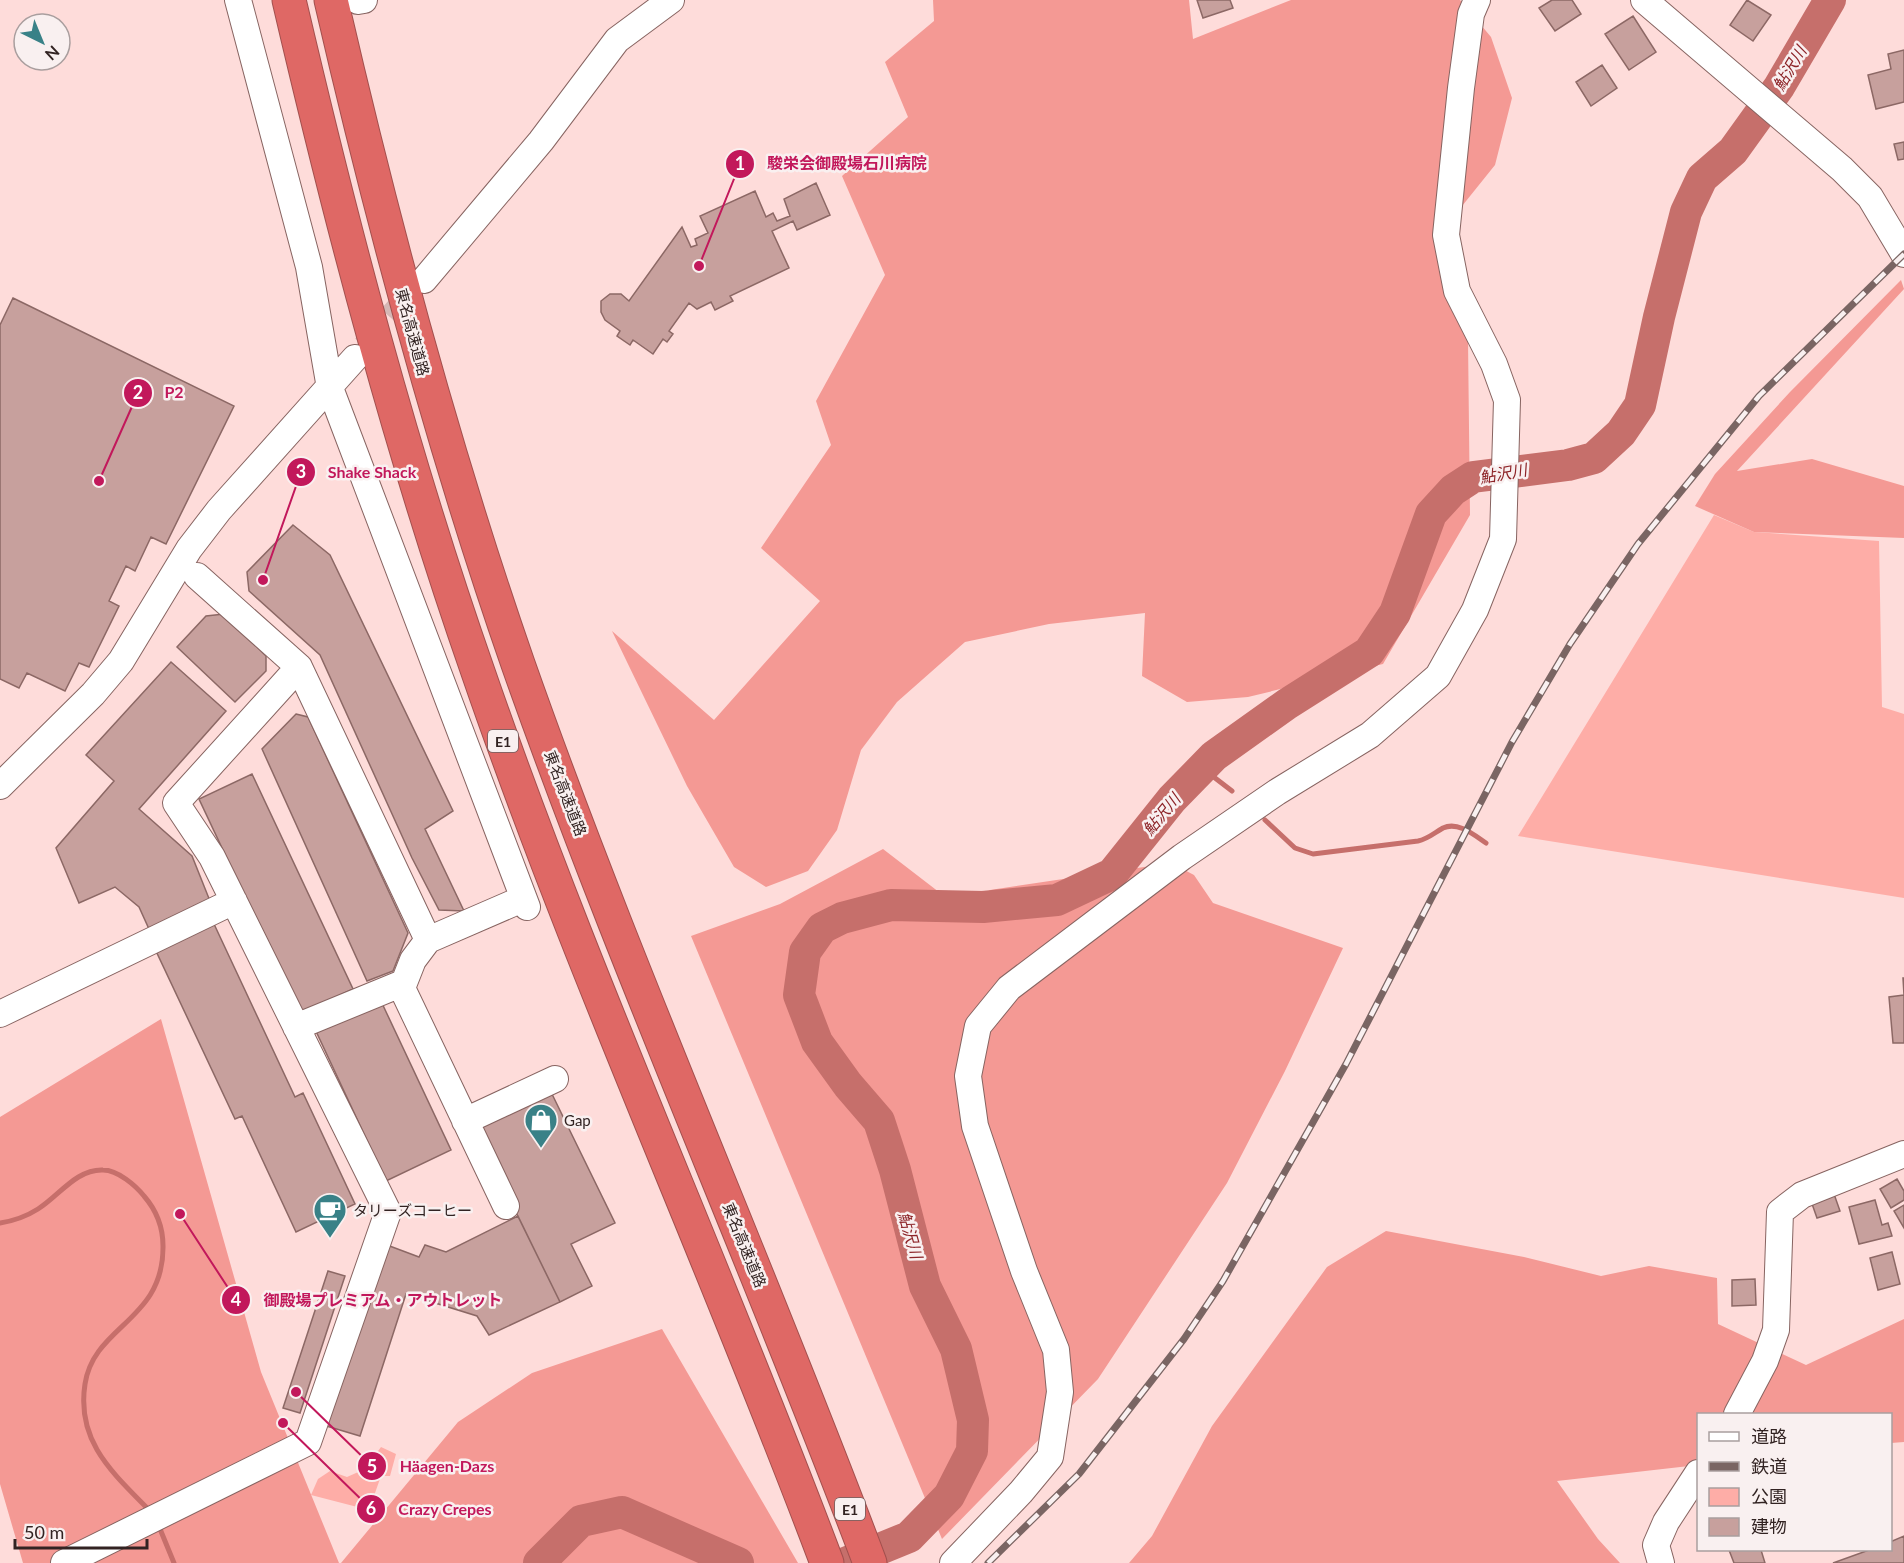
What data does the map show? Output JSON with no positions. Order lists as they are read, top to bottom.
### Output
{
  "streets": {
    "highway": ["東名高速道路", "E1"]
  },
  "water": ["鮎沢川"],
  "places": {
    "other": [
      "駿栄会御殿場石川病院",
      "P2",
      "Shake Shack",
      "御殿場プレミアム・アウトレット",
      "Häagen-Dazs",
      "Crazy Crepes"
    ],
    "shop": ["Gap"],
    "cafe": ["タリーズコーヒー"]
  },
  "legend": [
    "道路",
    "鉄道",
    "公園",
    "建物"
  ],
  "scale_bar": "50 m",
  "north": "bottom right"
}
